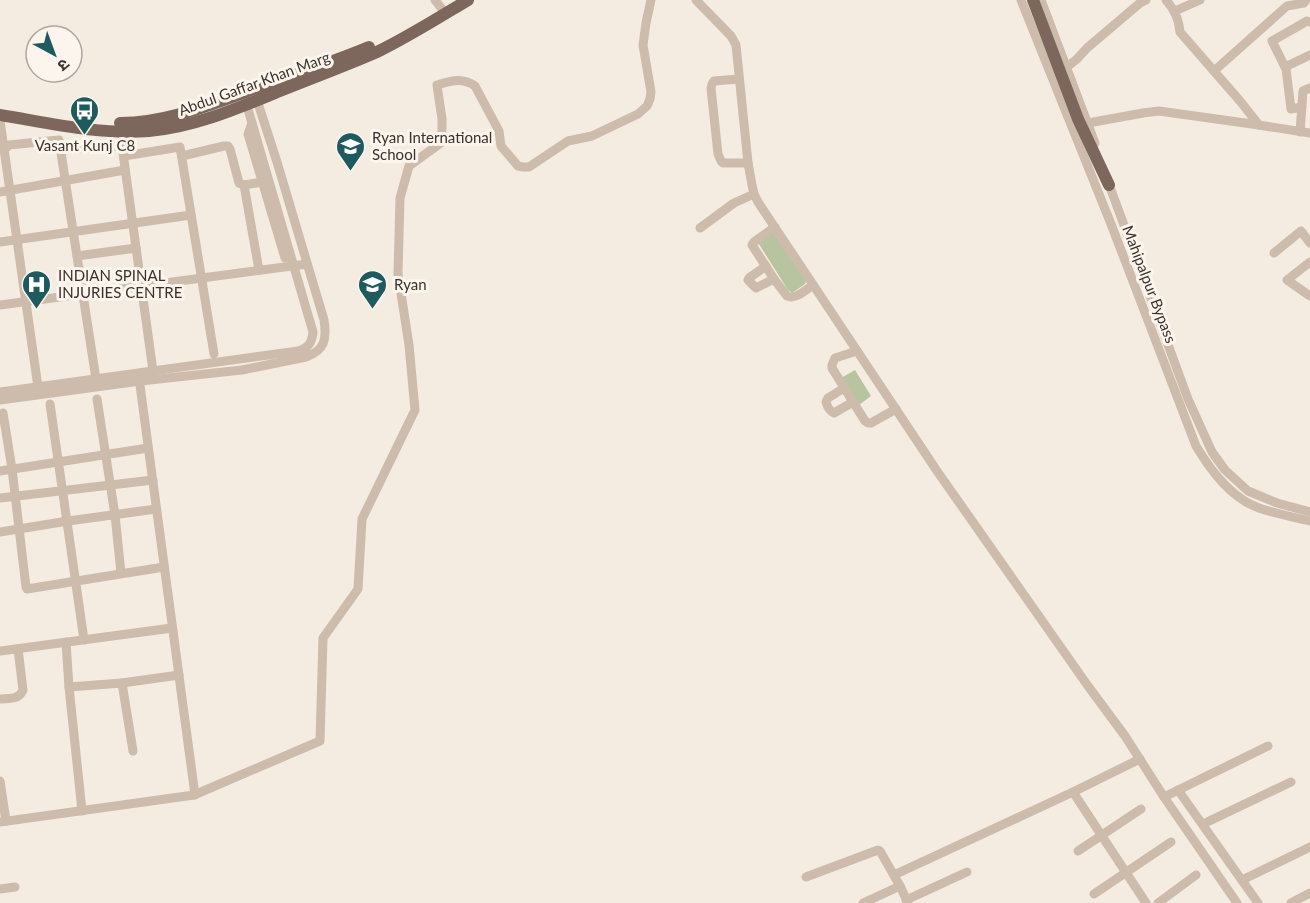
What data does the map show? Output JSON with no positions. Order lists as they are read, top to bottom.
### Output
{
  "streets": {
    "main road": ["Abdul Gaffar Khan Marg"],
    "street": ["Mahipalpur Bypass"]
  },
  "places": {
    "bus stop": ["Vasant Kunj C8"],
    "school or university": ["Ryan International School", "Ryan"],
    "hospital": ["INDIAN SPINAL INJURIES CENTRE"]
  },
  "north": "bottom right"
}
